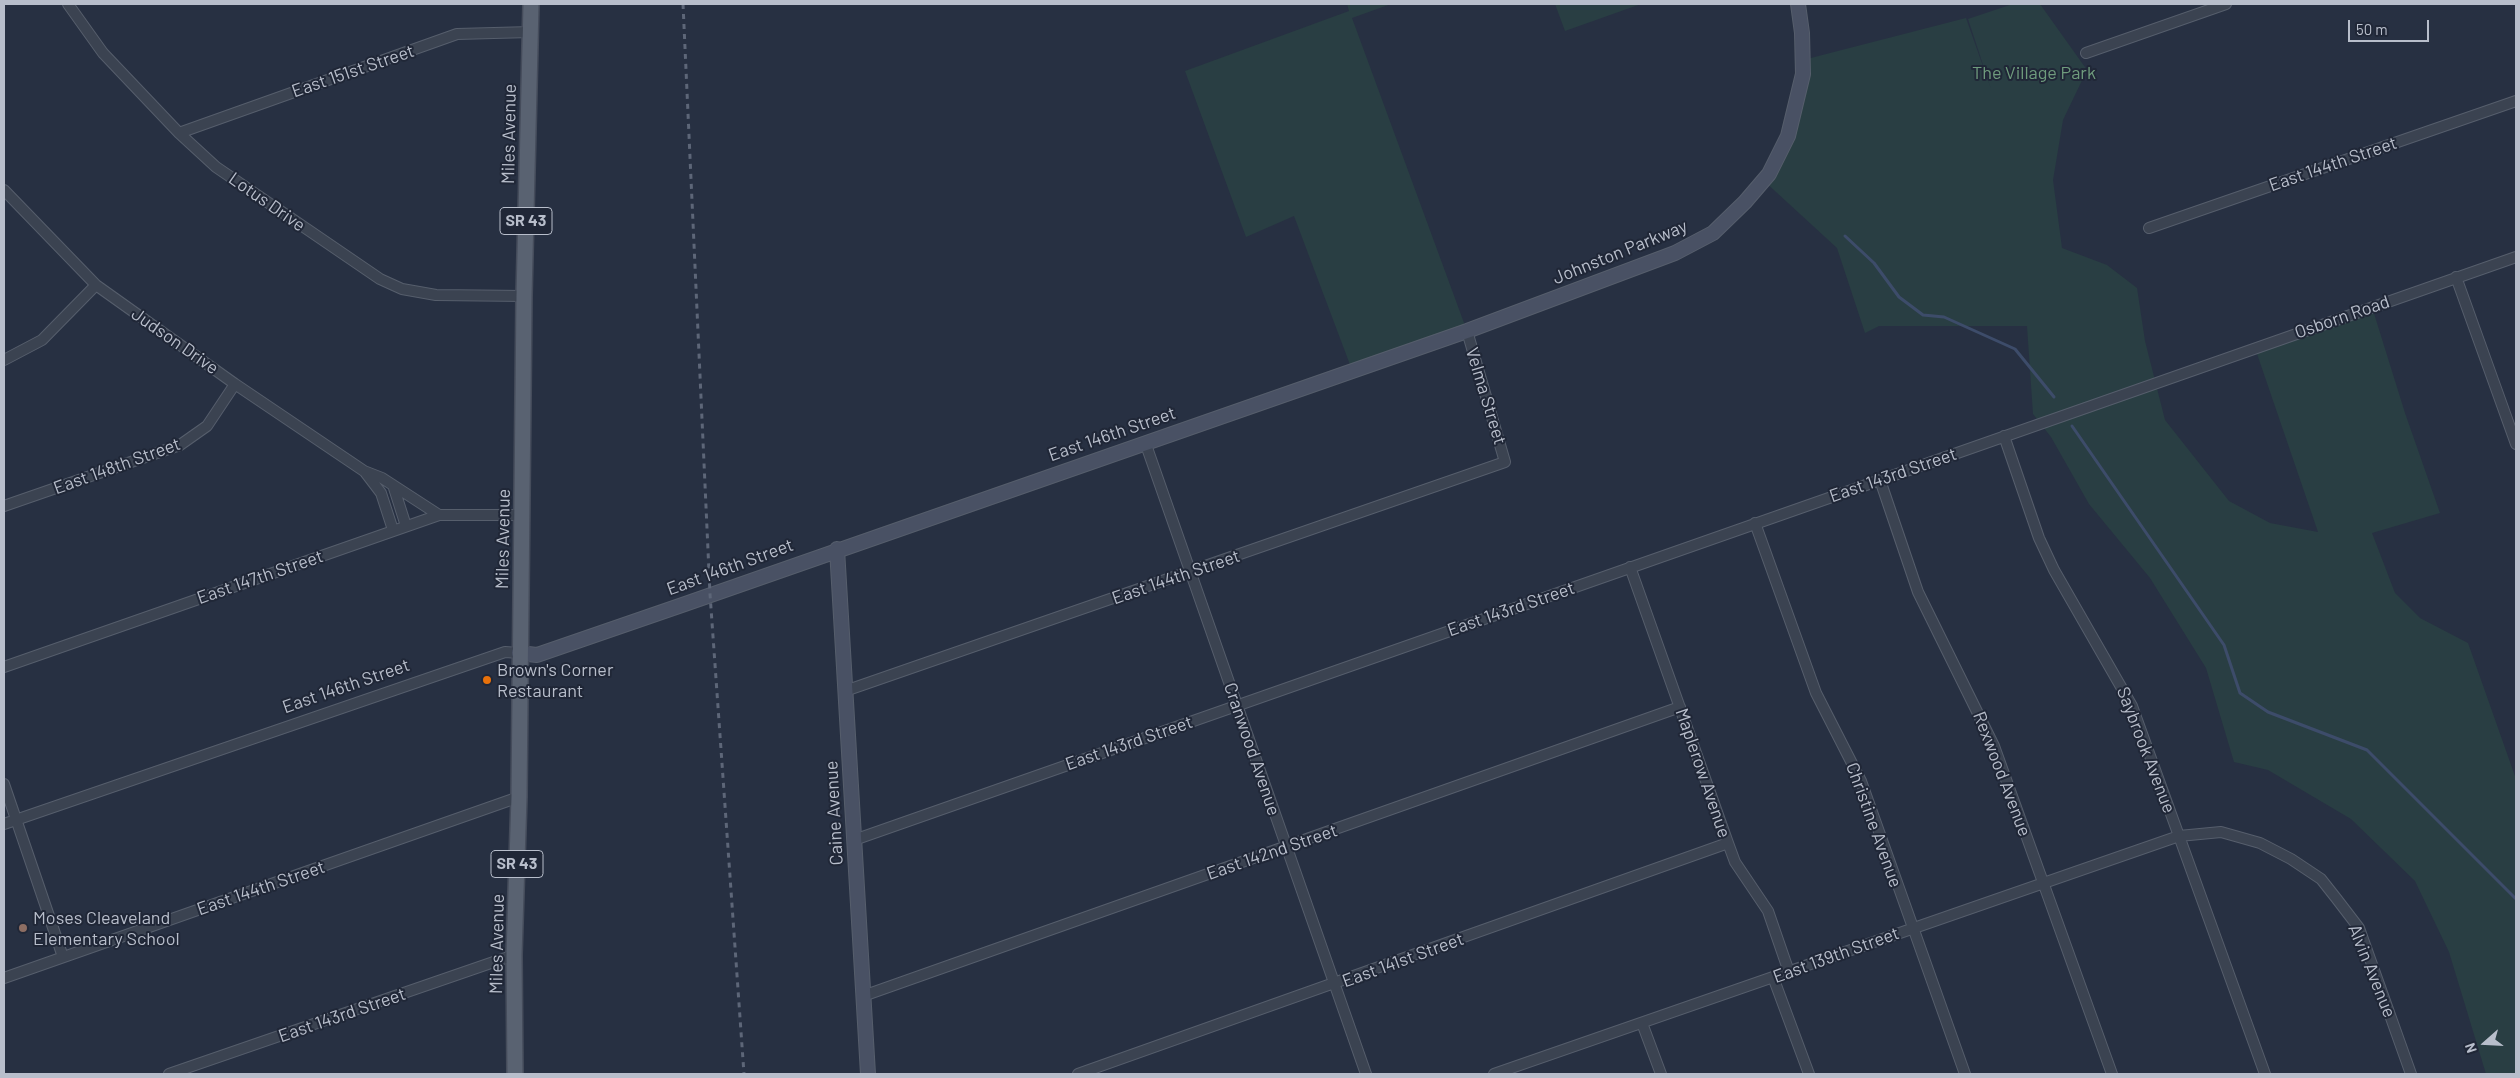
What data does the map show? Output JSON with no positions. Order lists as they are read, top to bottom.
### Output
{
  "streets": {
    "main road": ["Miles Avenue", "SR 43"],
    "street": [
      "East 151st Street",
      "East 144th Street",
      "Lotus Drive",
      "Johnston Parkway",
      "Osborn Road",
      "Judson Drive",
      "Velma Street",
      "East 146th Street",
      "East 148th Street",
      "East 143rd Street",
      "East 147th Street",
      "Cranwood Avenue",
      "Saybrook Avenue",
      "Maplerow Avenue",
      "Rexwood Avenue",
      "Caine Avenue",
      "Christine Avenue",
      "East 142nd Street",
      "East 139th Street",
      "East 141st Street",
      "Alvin Avenue"
    ]
  },
  "crossings": [
    ["East 151st Street", "Miles Avenue"],
    ["East 151st Street", "Lotus Drive"],
    ["Miles Avenue", "East 144th Street"],
    ["Miles Avenue", "Lotus Drive"],
    ["Miles Avenue", "East 146th Street"],
    ["Miles Avenue", "East 143rd Street"],
    ["Miles Avenue", "East 147th Street"],
    ["East 144th Street", "Velma Street"],
    ["East 144th Street", "Cranwood Avenue"],
    ["East 144th Street", "Caine Avenue"],
    ["Johnston Parkway", "Velma Street"],
    ["Johnston Parkway", "East 146th Street"],
    ["Osborn Road", "East 143rd Street"],
    ["Judson Drive", "East 148th Street"],
    ["Judson Drive", "East 147th Street"],
    ["Velma Street", "East 146th Street"],
    ["East 146th Street", "Cranwood Avenue"],
    ["East 146th Street", "Caine Avenue"],
    ["East 143rd Street", "Cranwood Avenue"],
    ["East 143rd Street", "Saybrook Avenue"],
    ["East 143rd Street", "Maplerow Avenue"],
    ["East 143rd Street", "Rexwood Avenue"],
    ["East 143rd Street", "Caine Avenue"],
    ["East 143rd Street", "Christine Avenue"],
    ["Cranwood Avenue", "East 142nd Street"],
    ["Cranwood Avenue", "East 141st Street"],
    ["Saybrook Avenue", "East 139th Street"],
    ["Saybrook Avenue", "Alvin Avenue"],
    ["Maplerow Avenue", "East 142nd Street"],
    ["Maplerow Avenue", "East 139th Street"],
    ["Maplerow Avenue", "East 141st Street"],
    ["Rexwood Avenue", "East 139th Street"],
    ["Caine Avenue", "East 142nd Street"],
    ["Christine Avenue", "East 139th Street"],
    ["East 139th Street", "Alvin Avenue"]
  ],
  "parks": ["The Village Park"],
  "places": ["Brown's Corner Restaurant", "Moses Cleaveland Elementary School"],
  "scale_bar": "50 m",
  "north": "left"
}
